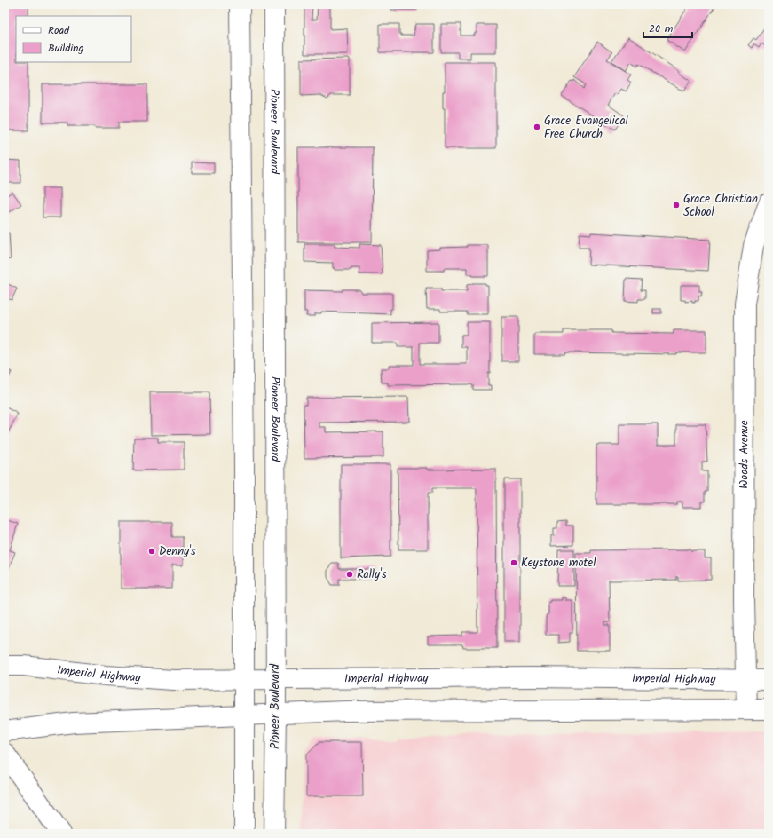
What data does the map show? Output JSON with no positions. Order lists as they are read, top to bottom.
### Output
{
  "streets": {
    "main road": ["Pioneer Boulevard", "Woods Avenue", "Imperial Highway"]
  },
  "crossings": [
    ["Pioneer Boulevard", "Imperial Highway"],
    ["Woods Avenue", "Imperial Highway"]
  ],
  "places": [
    "Grace Evangelical Free Church",
    "Grace Christian School",
    "Denny's",
    "Keystone motel",
    "Rally's"
  ],
  "legend": ["Road", "Building"],
  "scale_bar": "20 m"
}
